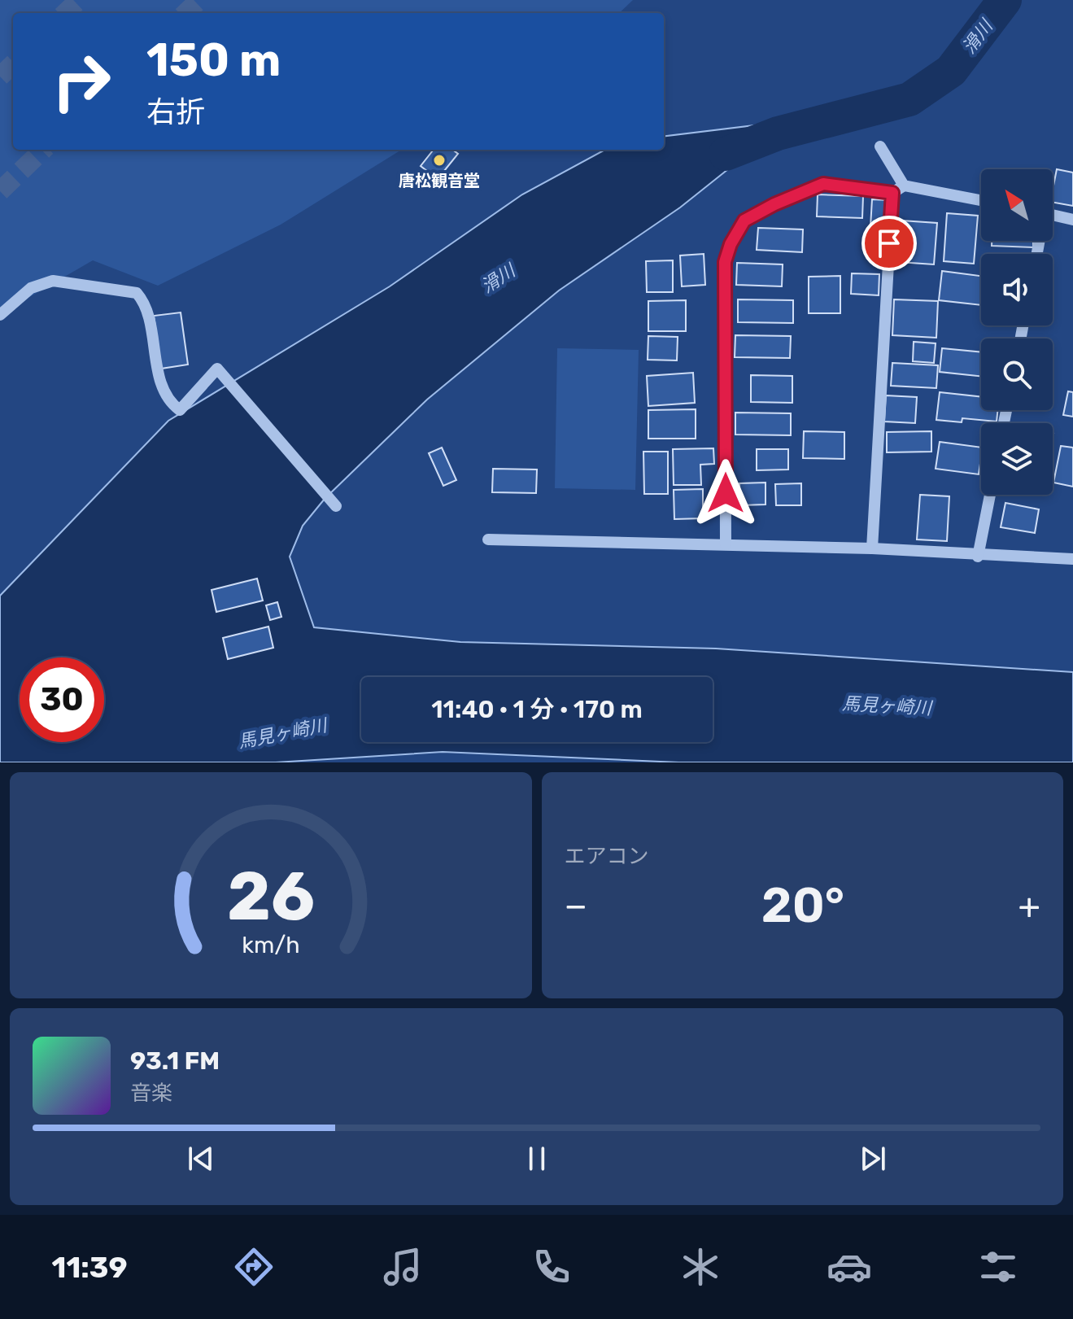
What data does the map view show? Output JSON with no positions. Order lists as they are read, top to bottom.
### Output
{
  "water": ["滑川", "馬見ヶ崎川"],
  "places": ["唐松観音堂"],
  "north": "top left",
  "page": {
    "turn": ["150 m", "右折"],
    "limit": "30",
    "trip": "11:40 · 1 分 · 170 m",
    "tile": "エアコン",
    "heat": ["−", "20°", "+"],
    "song": ["93.1 FM", "音楽"],
    "tabs": "11:39",
    "gauge": ["26", "km/h"]
  }
}
